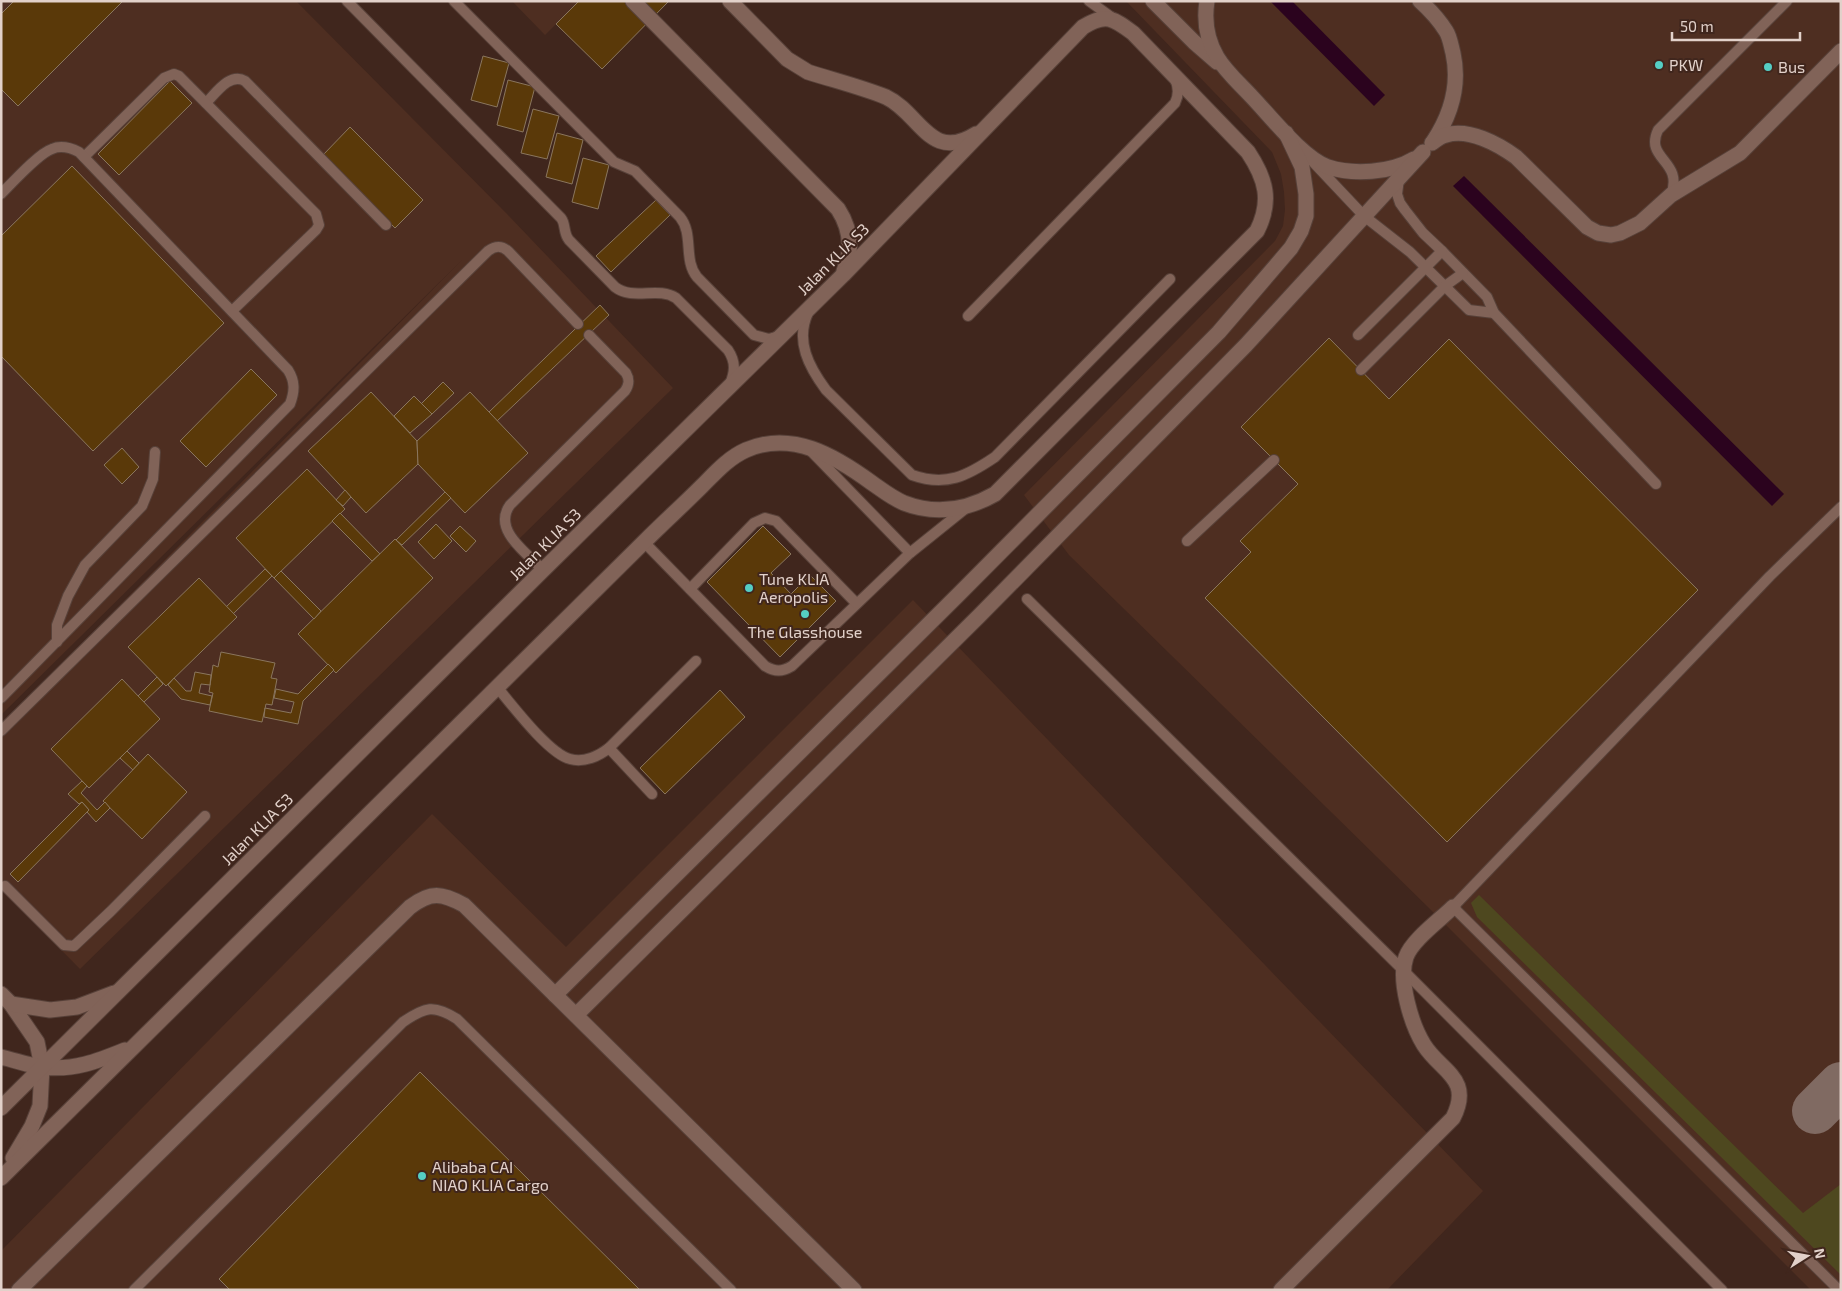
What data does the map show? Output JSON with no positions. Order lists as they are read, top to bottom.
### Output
{
  "streets": {
    "street": ["Jalan KLIA S3"]
  },
  "places": [
    "PKW",
    "Bus",
    "Tune KLIA Aeropolis",
    "The Glasshouse",
    "Alibaba CAI NIAO KLIA Cargo"
  ],
  "scale_bar": "50 m",
  "north": "right"
}
